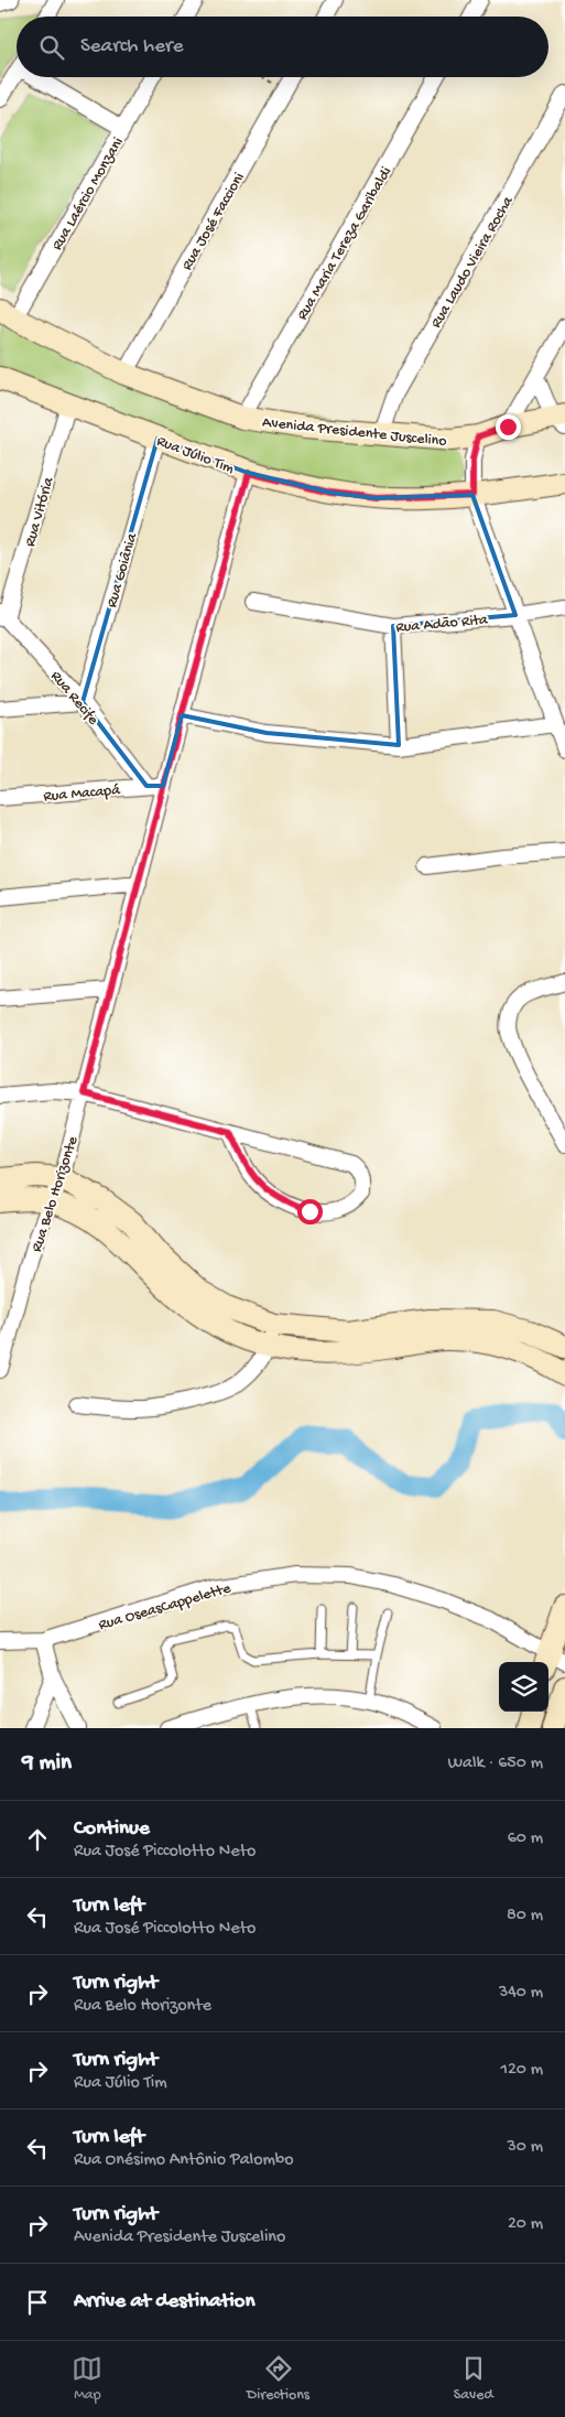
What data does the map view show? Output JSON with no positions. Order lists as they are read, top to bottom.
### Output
{
  "streets": {
    "main road": ["Avenida Presidente Juscelino", "Rua Júlio Tim"],
    "street": [
      "Rua Laércio Monzani",
      "Rua José Faccioni",
      "Rua Maria Tereza Garibaldi",
      "Rua Laudo Vieira Rocha",
      "Rua Vitória",
      "Rua Goiânia",
      "Rua Adão Rita",
      "Rua Recife",
      "Rua Macapá",
      "Rua Belo Horizonte",
      "Rua OseasCappelette"
    ]
  },
  "crossings": [
    ["Rua Laércio Monzani", "Avenida Presidente Juscelino"],
    ["Rua José Faccioni", "Avenida Presidente Juscelino"],
    ["Rua Maria Tereza Garibaldi", "Avenida Presidente Juscelino"],
    ["Rua Laudo Vieira Rocha", "Avenida Presidente Juscelino"],
    ["Rua Júlio Tim", "Rua Vitória"],
    ["Rua Júlio Tim", "Rua Goiânia"],
    ["Rua Júlio Tim", "Rua Belo Horizonte"],
    ["Rua Vitória", "Rua Recife"],
    ["Rua Goiânia", "Rua Recife"],
    ["Rua Recife", "Rua Macapá"],
    ["Rua Macapá", "Rua Belo Horizonte"]
  ],
  "page": {
    "search": "Search here",
    "heading": ["9 min", "Walk · 650 m"],
    "list": [
      ["Continue", "Rua José Piccolotto Neto", "60 m"],
      ["Turn left", "Rua José Piccolotto Neto", "80 m"],
      ["Turn right", "Rua Belo Horizonte", "340 m"],
      ["Turn right", "Rua Júlio Tim", "120 m"],
      ["Turn left", "Rua Onésimo Antônio Palombo", "30 m"],
      ["Turn right", "Avenida Presidente Juscelino", "20 m"],
      "Arrive at destination"
    ],
    "nav": ["Map", "Directions", "Saved"]
  }
}
